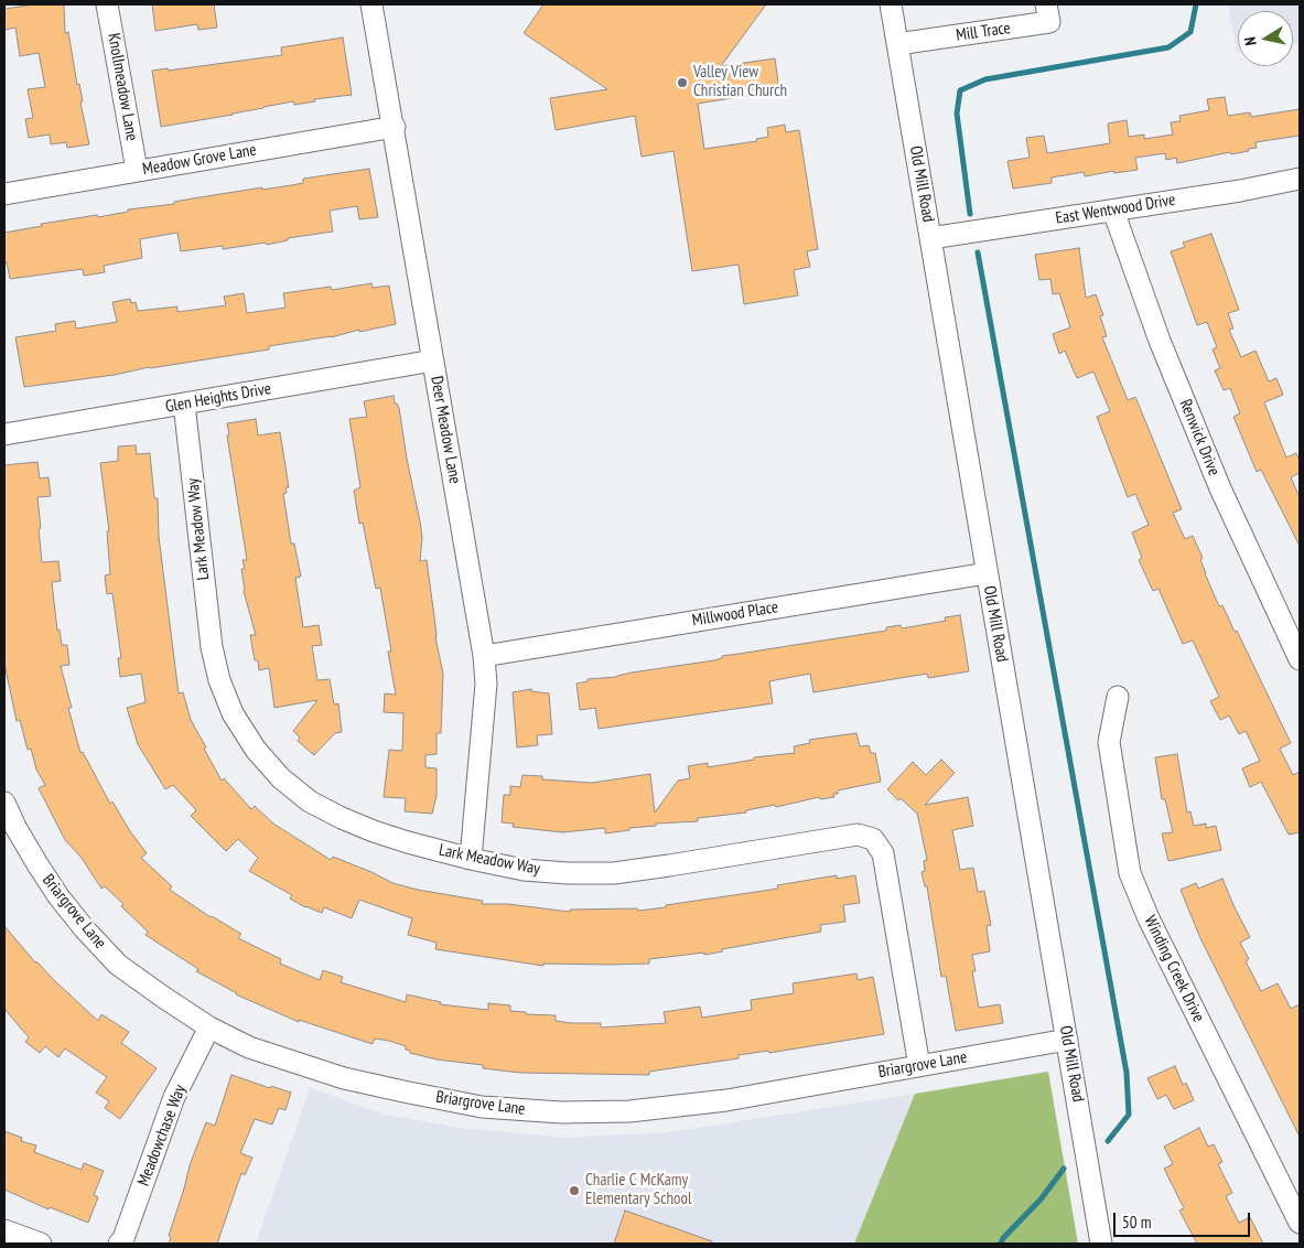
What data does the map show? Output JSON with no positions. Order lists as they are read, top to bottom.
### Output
{
  "streets": {
    "street": [
      "Mill Trace",
      "Knollmeadow Lane",
      "Meadow Grove Lane",
      "Old Mill Road",
      "East Wentwood Drive",
      "Glen Heights Drive",
      "Deer Meadow Lane",
      "Renwick Drive",
      "Lark Meadow Way",
      "Millwood Place",
      "Briargrove Lane",
      "Winding Creek Drive",
      "Meadowchase Way"
    ]
  },
  "crossings": [
    ["Mill Trace", "Old Mill Road"],
    ["Knollmeadow Lane", "Meadow Grove Lane"],
    ["Meadow Grove Lane", "Deer Meadow Lane"],
    ["Old Mill Road", "East Wentwood Drive"],
    ["Old Mill Road", "Millwood Place"],
    ["Old Mill Road", "Briargrove Lane"],
    ["East Wentwood Drive", "Renwick Drive"],
    ["Glen Heights Drive", "Deer Meadow Lane"],
    ["Glen Heights Drive", "Lark Meadow Way"],
    ["Deer Meadow Lane", "Lark Meadow Way"],
    ["Deer Meadow Lane", "Millwood Place"],
    ["Lark Meadow Way", "Briargrove Lane"],
    ["Briargrove Lane", "Meadowchase Way"]
  ],
  "places": ["Valley View Christian Church", "Charlie C McKamy Elementary School"],
  "scale_bar": "50 m",
  "north": "left"
}
